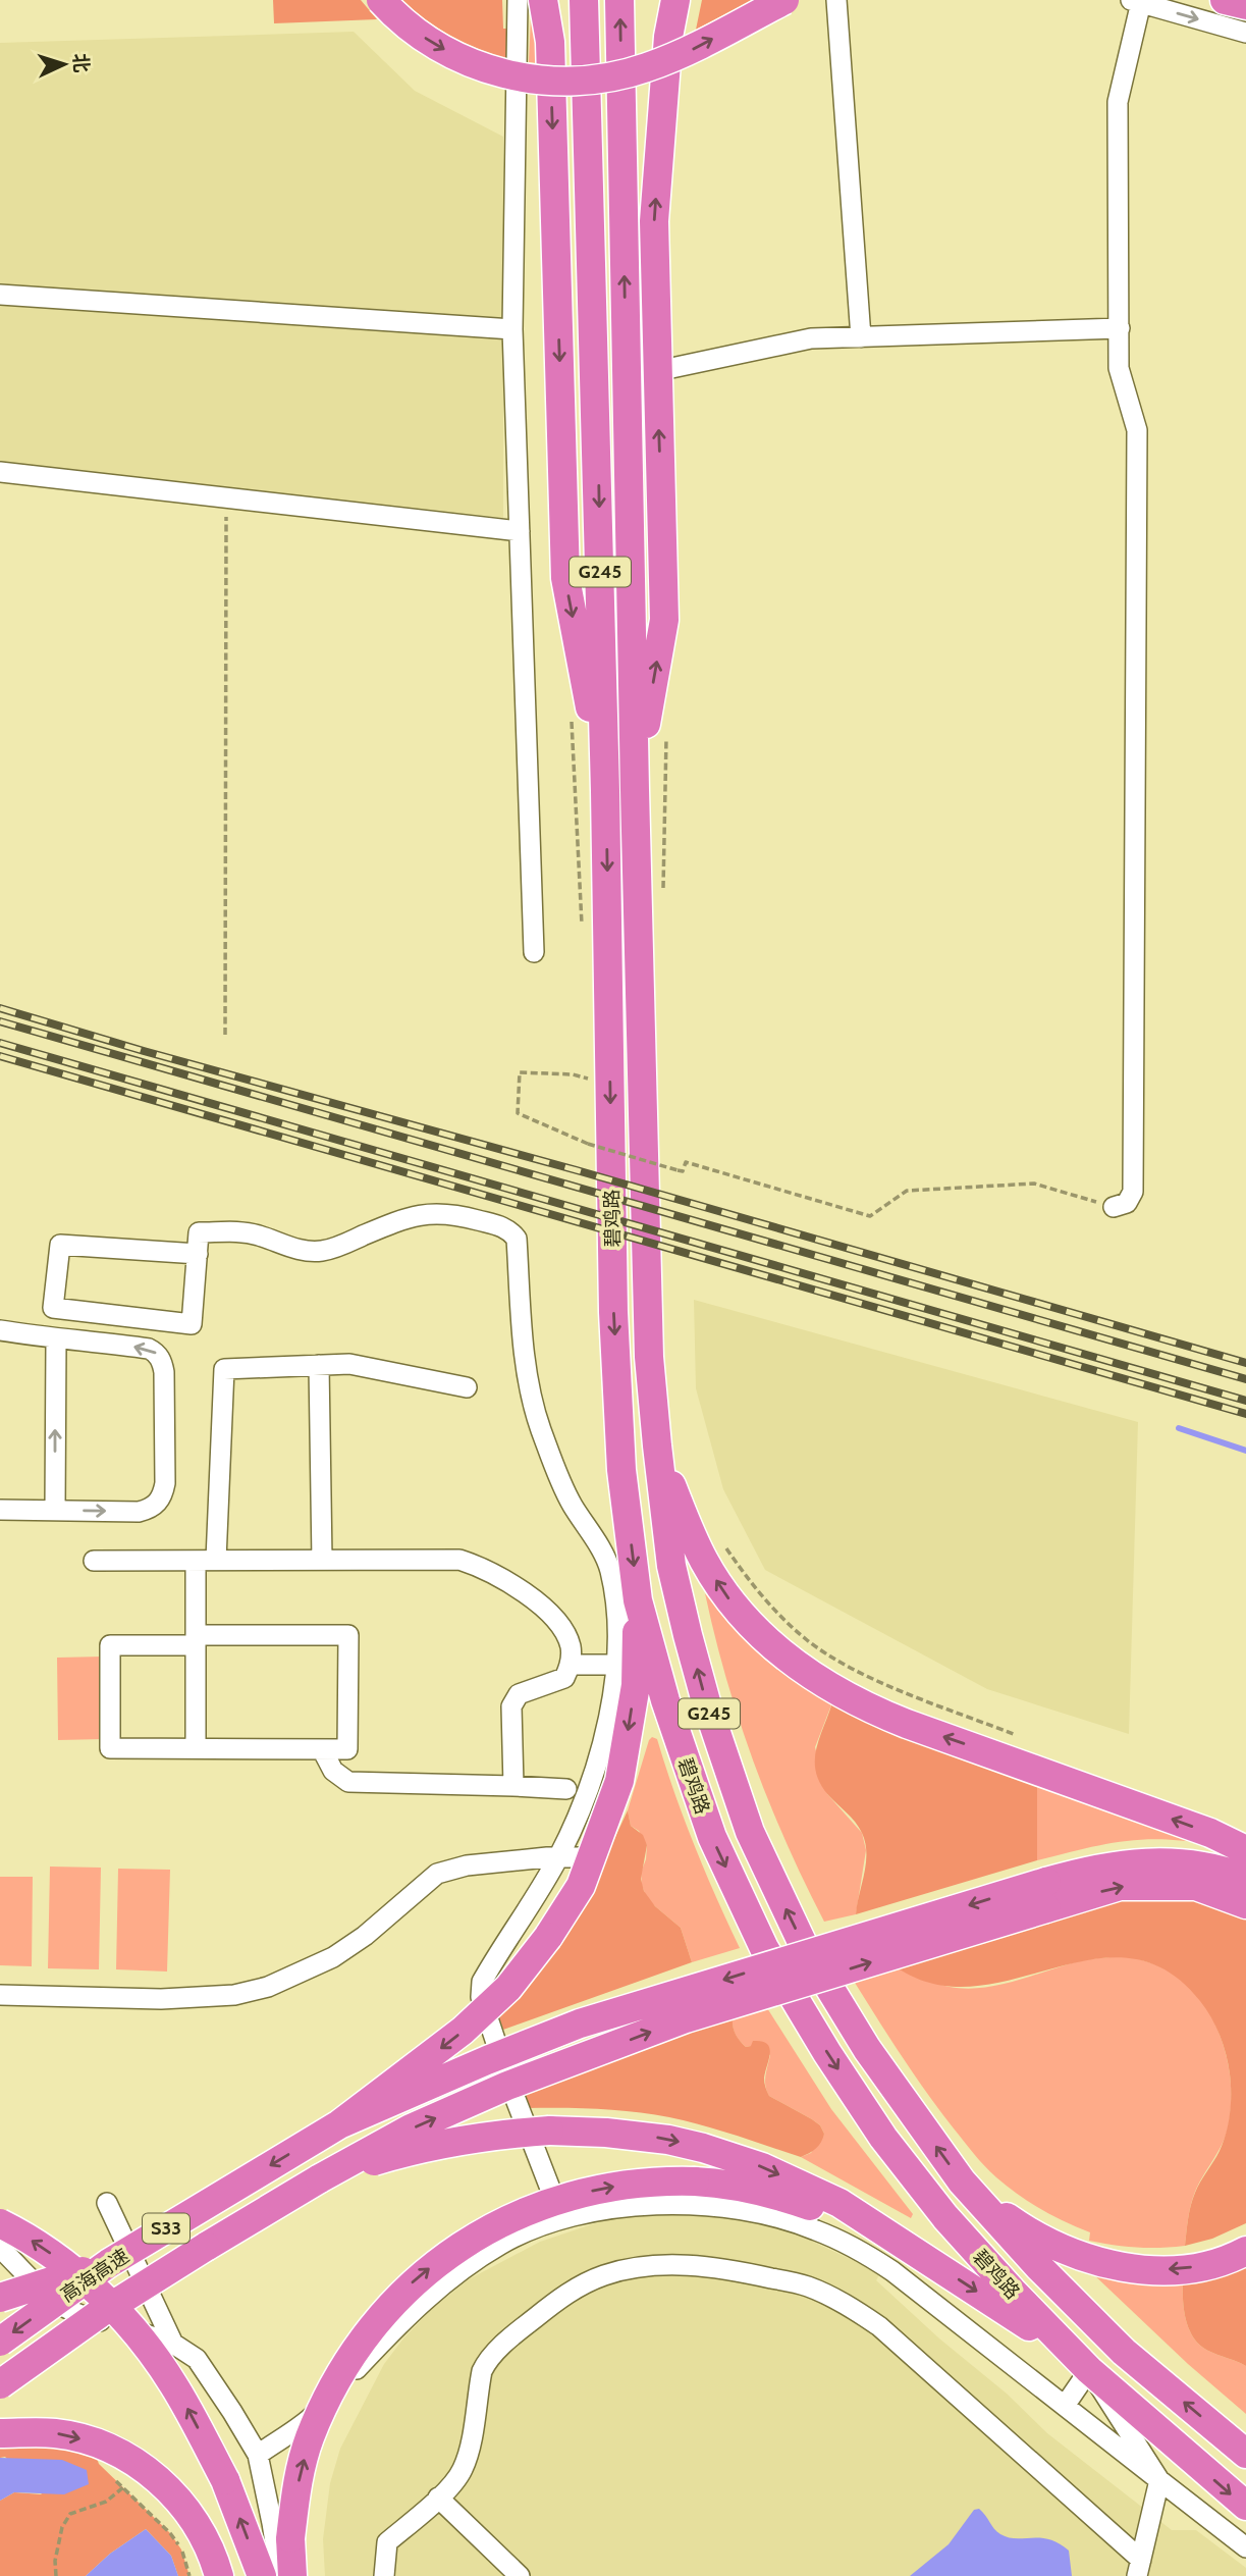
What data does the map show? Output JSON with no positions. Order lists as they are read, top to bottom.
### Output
{
  "streets": {
    "highway": [
      "G245",
      "碧鸡路",
      "S33",
      "高海高速"
    ]
  },
  "crossings": [
    ["G245", "碧鸡路"]
  ],
  "north": "right"
}
